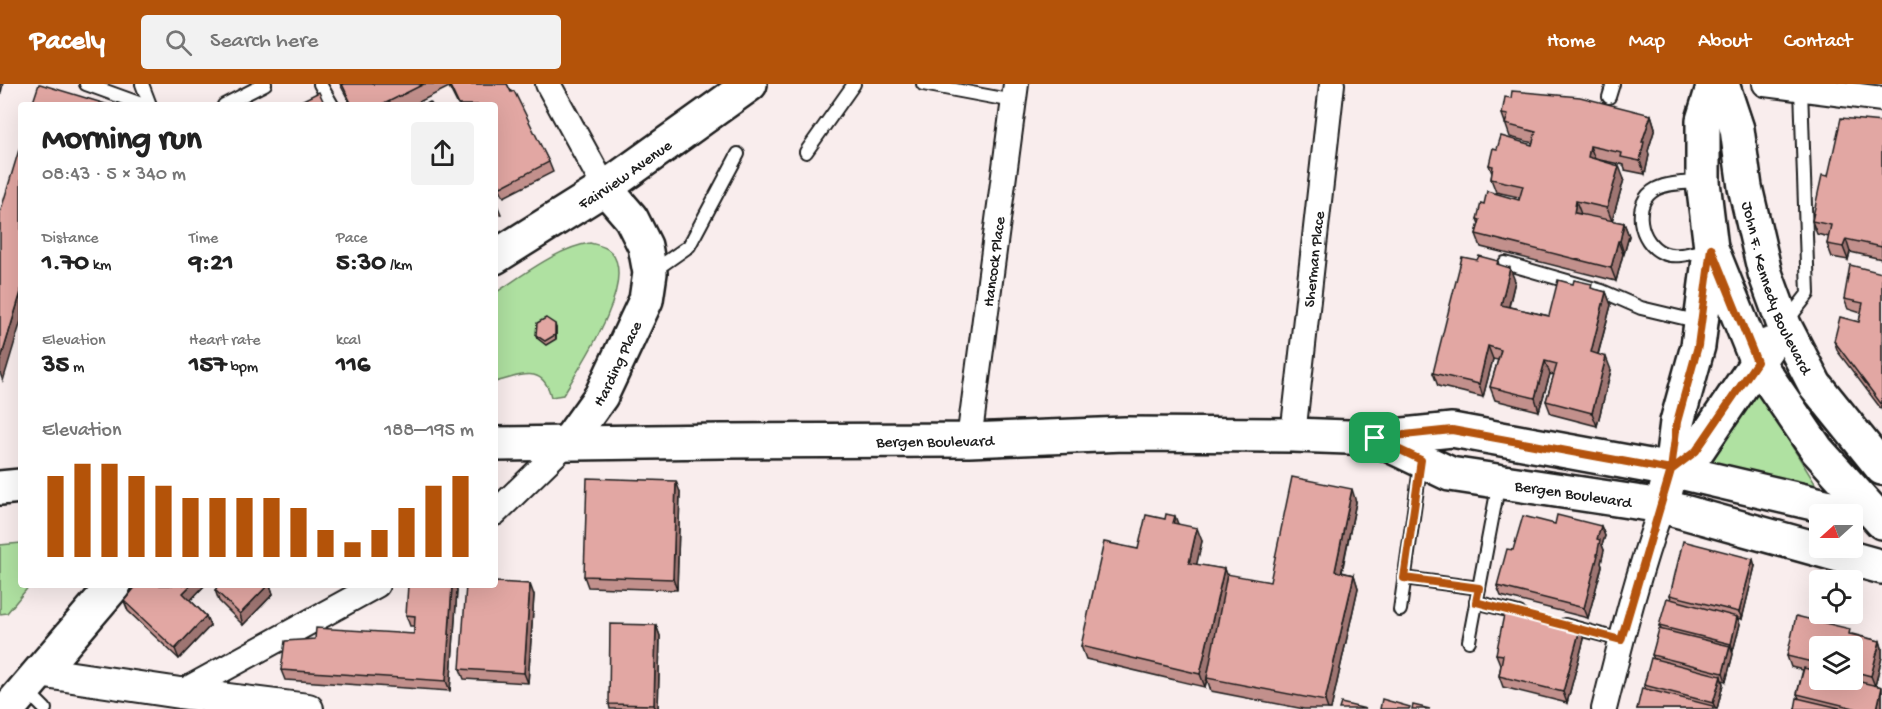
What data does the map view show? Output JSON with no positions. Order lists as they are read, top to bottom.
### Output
{
  "streets": {
    "main road": [
      "Fairview Avenue",
      "John F. Kennedy Boulevard",
      "Harding Place",
      "Bergen Boulevard"
    ],
    "street": ["Sherman Place", "Hancock Place"]
  },
  "crossings": [
    ["Fairview Avenue", "Harding Place"],
    ["Sherman Place", "Bergen Boulevard"],
    ["Hancock Place", "Bergen Boulevard"],
    ["Harding Place", "Bergen Boulevard"]
  ],
  "north": "left",
  "page": {
    "header": "Pacely",
    "search": "Search here",
    "nav": [
      "Home",
      "Map",
      "About",
      "Contact"
    ],
    "heading": ["Morning run", "08:43 · 5 × 340 m"],
    "stats": [
      ["Distance", "1.70 km"],
      ["Time", "9:21"],
      ["Pace", "5:30 /km"],
      ["Elevation", "35 m"],
      ["Heart rate", "157 bpm"],
      ["kcal", "116"]
    ],
    "chart": ["Elevation", "188–195 m"]
  }
}
